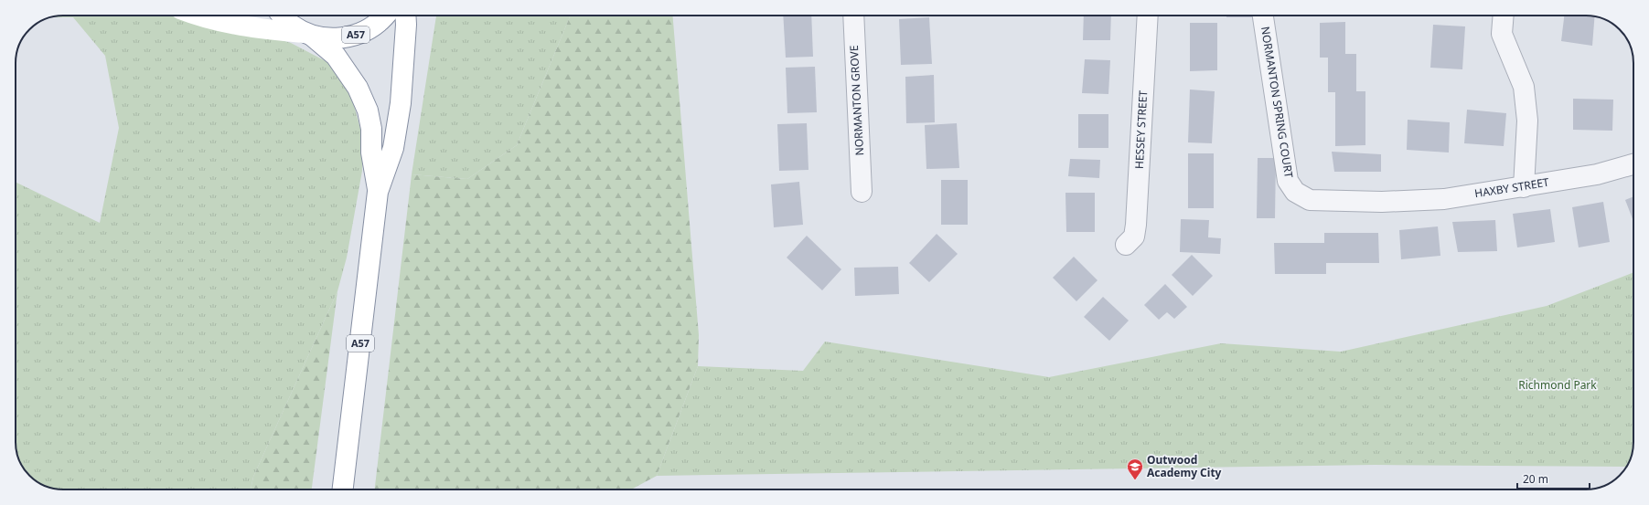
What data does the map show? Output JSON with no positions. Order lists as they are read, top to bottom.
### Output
{
  "streets": {
    "main road": ["A57"],
    "street": [
      "NORMANTON GROVE",
      "NORMANTON SPRING COURT",
      "HESSEY STREET",
      "HAXBY STREET"
    ]
  },
  "crossings": [
    ["NORMANTON SPRING COURT", "HAXBY STREET"]
  ],
  "parks": ["Richmond Park"],
  "places": {
    "school or university": ["Outwood Academy City"]
  },
  "scale_bar": "20 m"
}
